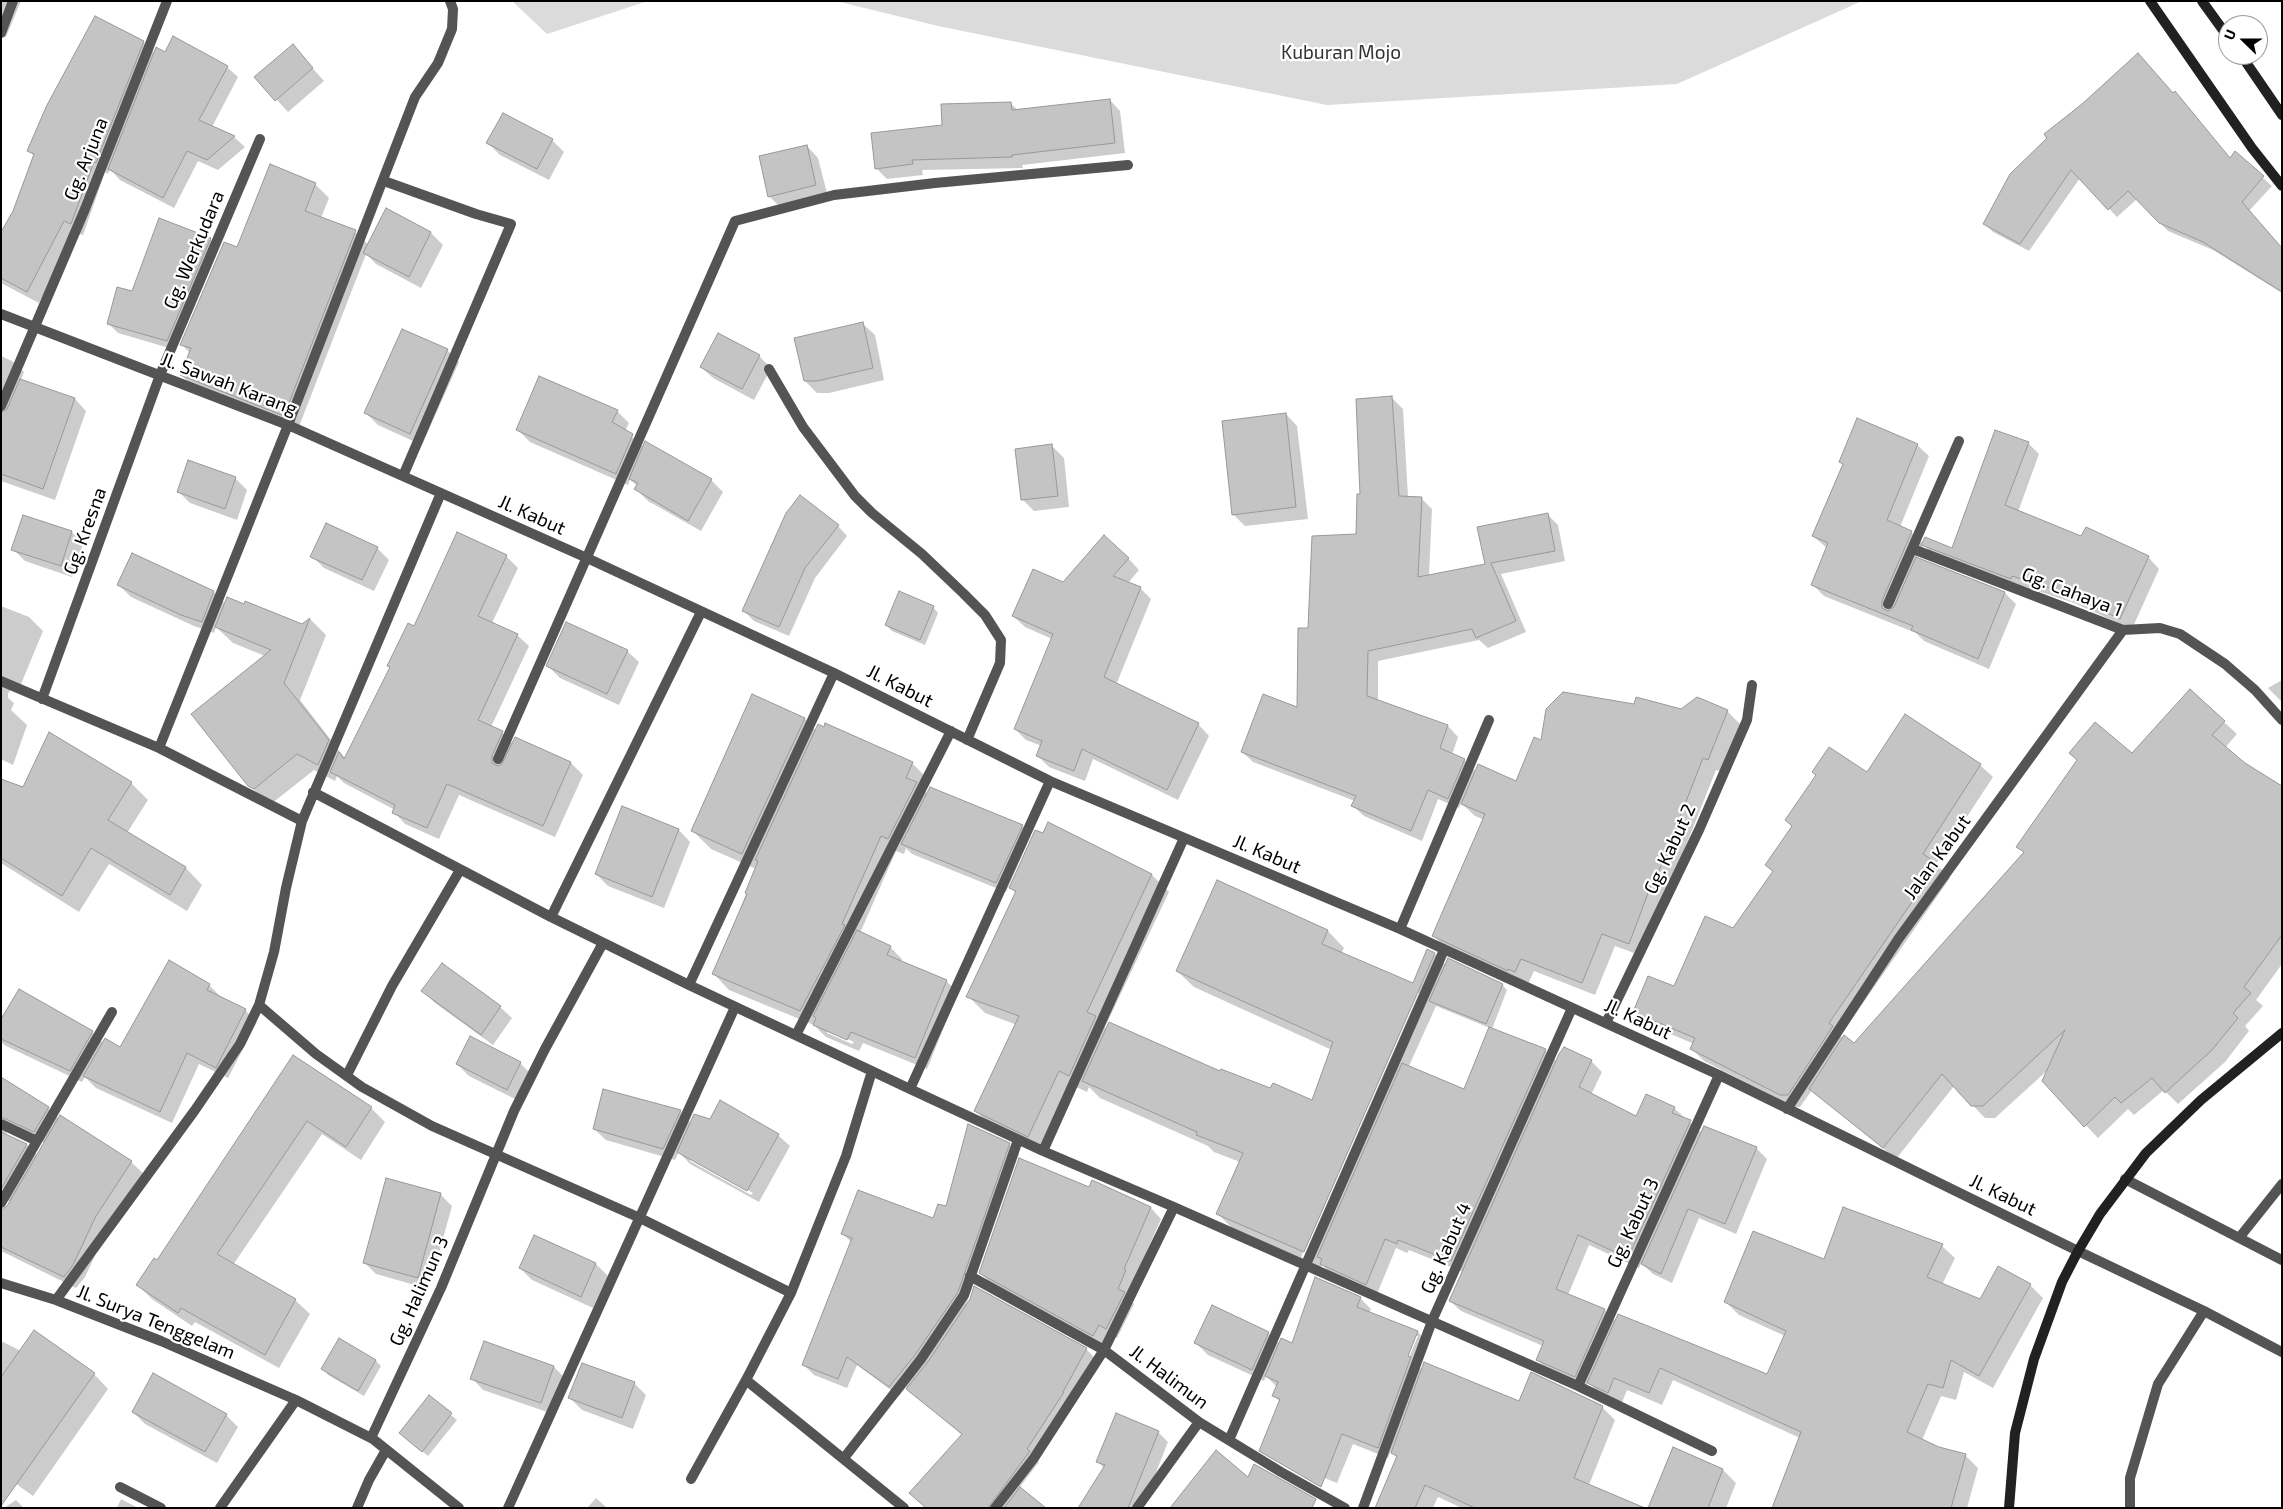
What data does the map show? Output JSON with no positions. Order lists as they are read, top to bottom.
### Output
{
  "streets": {
    "street": [
      "Gg. Arjuna",
      "Gg. Werkudara",
      "Jl. Sawah Karang",
      "Jl. Kabut",
      "Gg. Kresna",
      "Gg. Cahaya 1",
      "Gg. Kabut 2",
      "Jalan Kabut",
      "Gg. Kabut 3",
      "Gg. Kabut 4",
      "Gg. Halimun 3",
      "Jl. Surya Tenggelam",
      "Jl. Halimun"
    ]
  },
  "crossings": [
    ["Gg. Arjuna", "Jl. Sawah Karang"],
    ["Gg. Werkudara", "Jl. Sawah Karang"],
    ["Gg. Werkudara", "Gg. Kresna"],
    ["Jl. Sawah Karang", "Jl. Kabut"],
    ["Jl. Sawah Karang", "Gg. Kresna"],
    ["Jl. Kabut", "Gg. Kabut 2"],
    ["Jl. Kabut", "Jalan Kabut"],
    ["Jl. Kabut", "Gg. Kabut 3"],
    ["Jl. Kabut", "Gg. Kabut 4"],
    ["Gg. Cahaya 1", "Jalan Kabut"],
    ["Gg. Halimun 3", "Jl. Surya Tenggelam"]
  ],
  "parks": ["Kuburan Mojo"],
  "north": "left"
}
